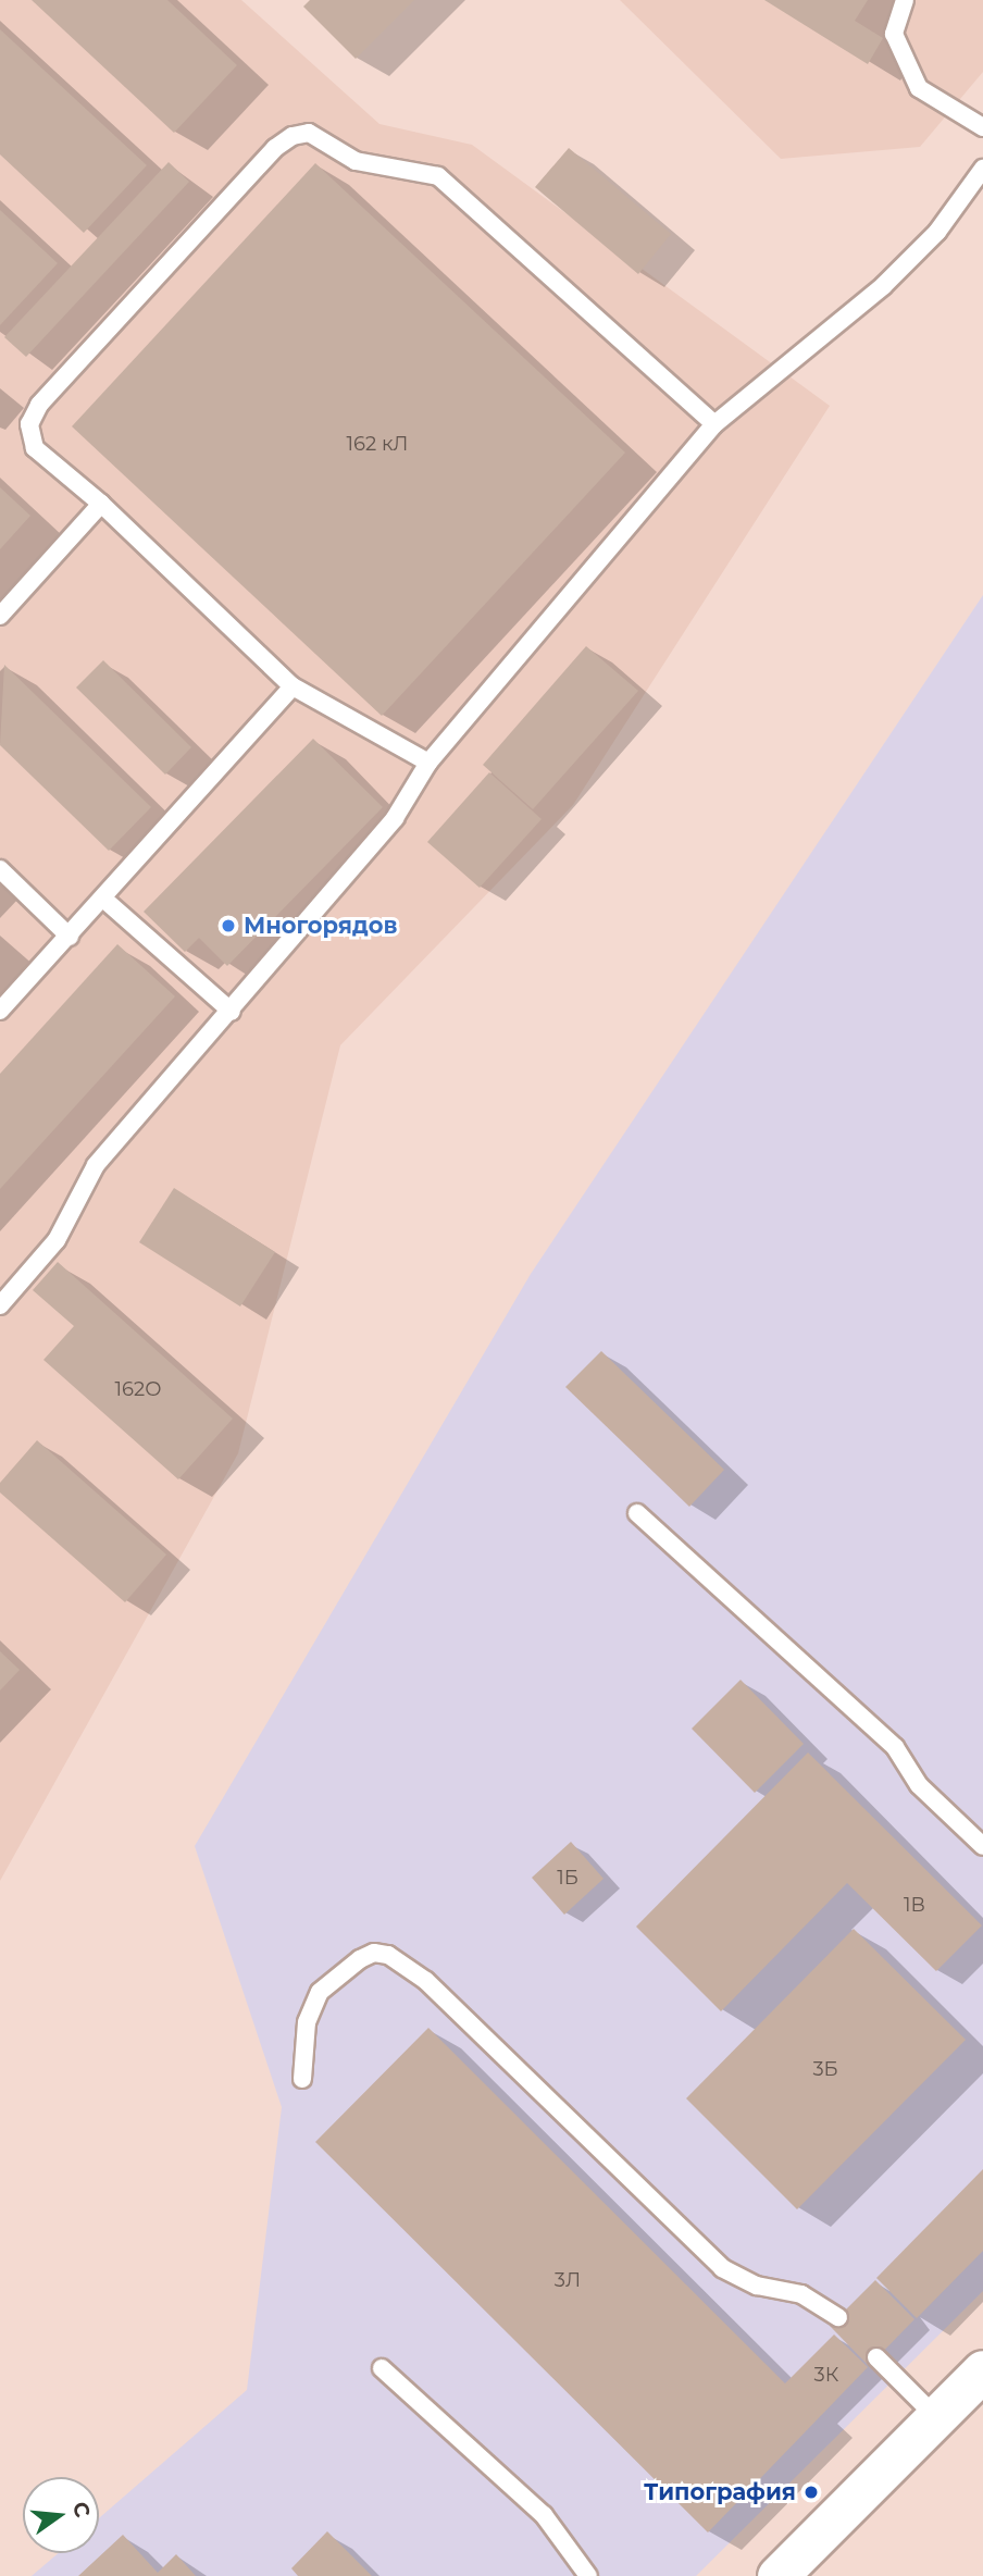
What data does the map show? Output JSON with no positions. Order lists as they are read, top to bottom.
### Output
{
  "places": ["Многорядов", "Типография"],
  "house_numbers": [
    "162 кЛ",
    "162О",
    "1Б",
    "1В",
    "3Б",
    "3Л",
    "3К"
  ],
  "north": "right"
}
